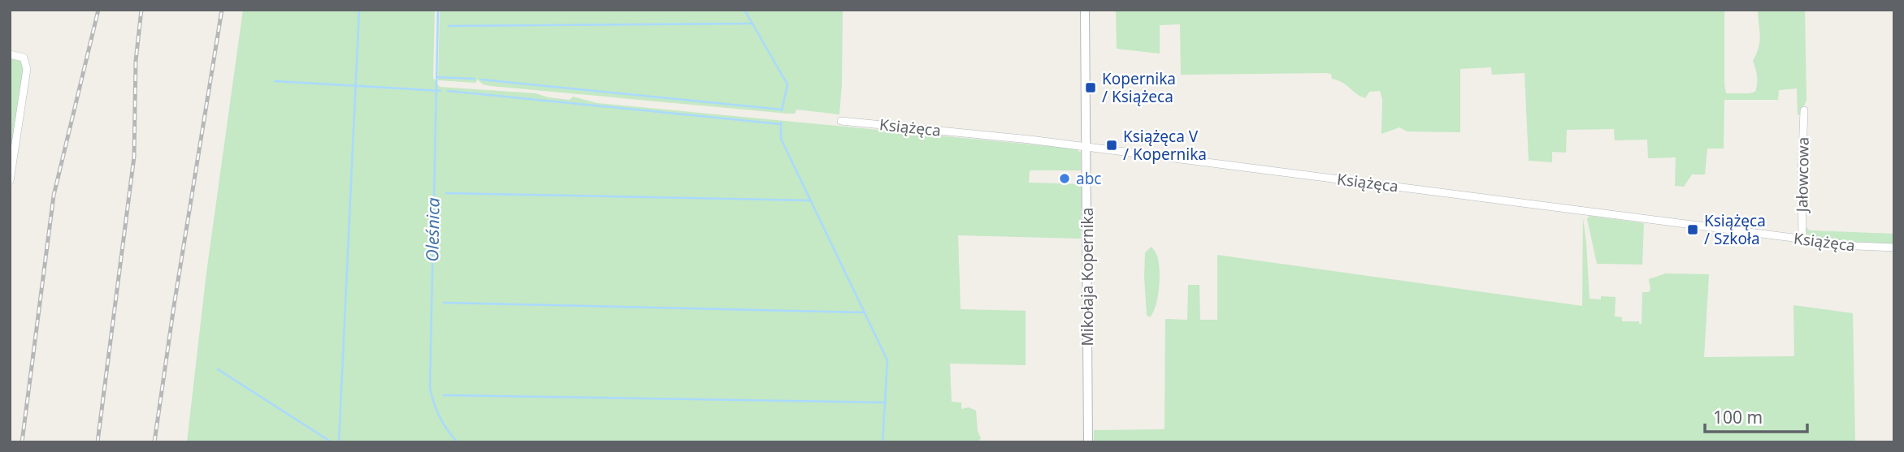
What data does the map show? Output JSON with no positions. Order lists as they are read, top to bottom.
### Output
{
  "streets": {
    "street": ["Książęca", "Jałowcowa", "Mikołaja Kopernika"]
  },
  "crossings": [
    ["Książęca", "Jałowcowa"],
    ["Książęca", "Mikołaja Kopernika"]
  ],
  "water": ["Oleśnica"],
  "places": {
    "transit": ["Kopernika / Książeca", "Książęca V / Kopernika", "Książęca / Szkoła"],
    "other": ["abc"]
  },
  "scale_bar": "100 m"
}
